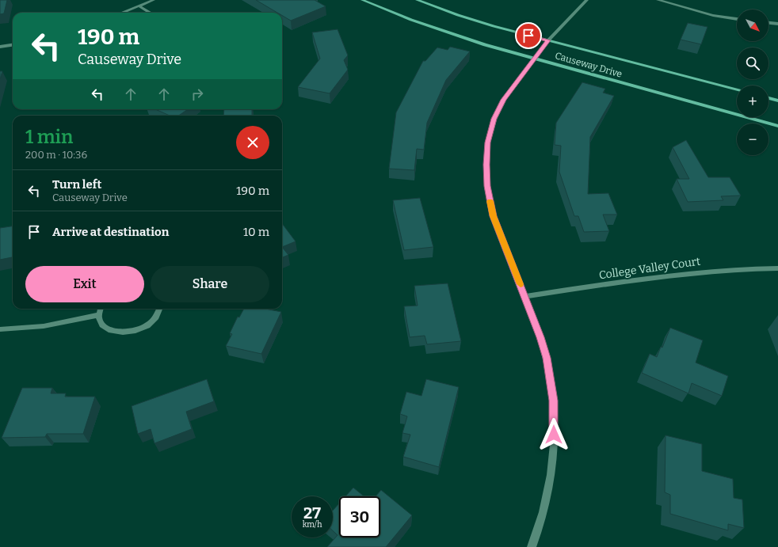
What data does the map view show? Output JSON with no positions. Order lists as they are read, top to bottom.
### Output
{
  "streets": {
    "street": ["Causeway Drive", "College Valley Court"]
  },
  "north": "bottom right",
  "page": {
    "map_buttons": ["+", "−"],
    "turn": ["190 m", "Causeway Drive"],
    "heading": ["1 min", "200 m · 10:36"],
    "list": [
      {
        "name": "Turn left",
        "note": "Causeway Drive",
        "value": "190 m"
      },
      {
        "name": "Arrive at destination",
        "value": "10 m"
      }
    ],
    "buttons": ["Exit", "Share"],
    "speed": "27 km/h",
    "limit": "30"
  }
}
